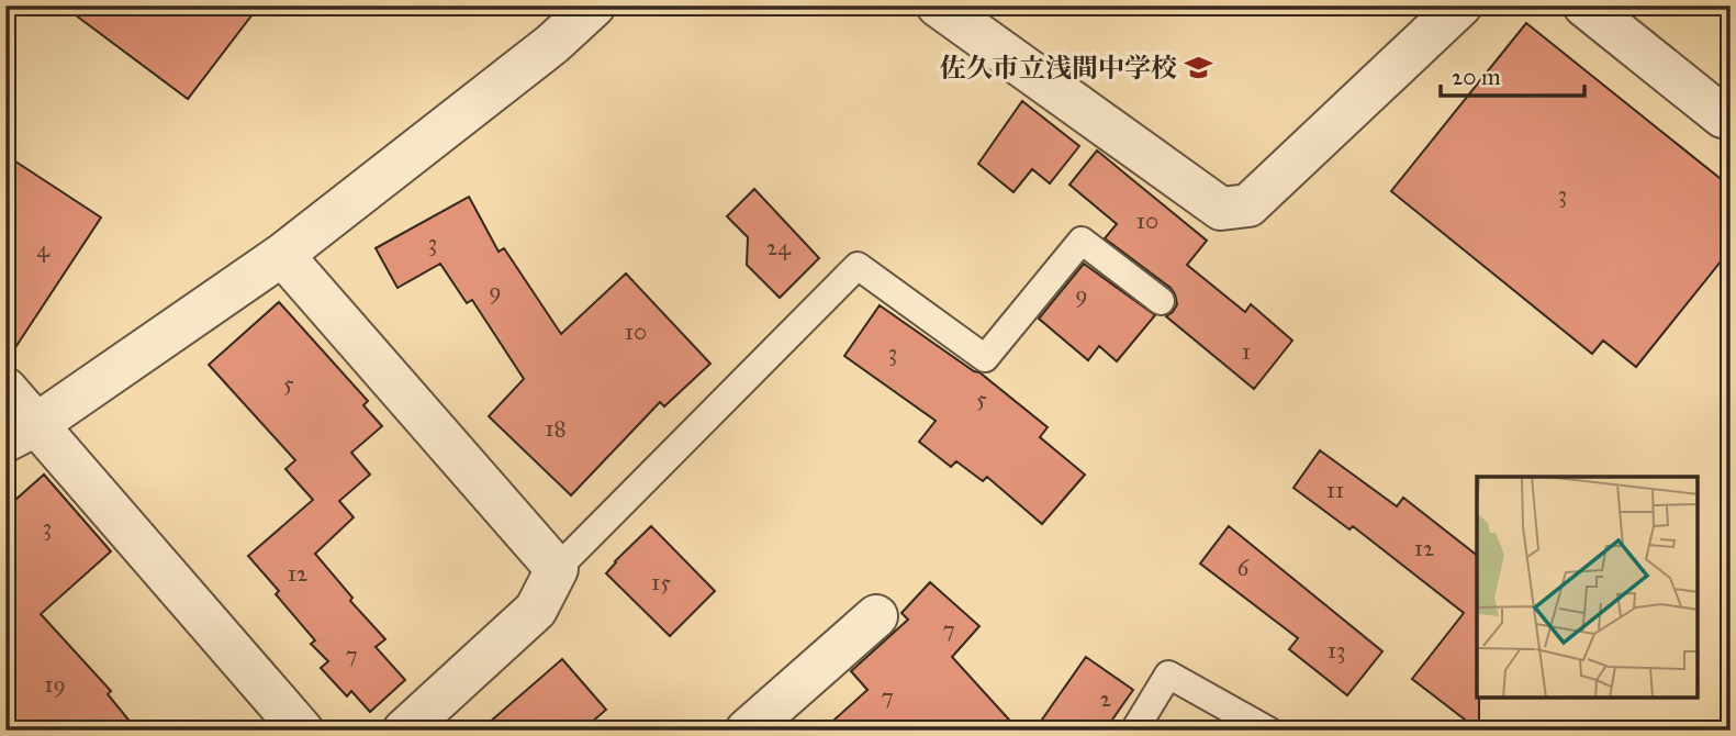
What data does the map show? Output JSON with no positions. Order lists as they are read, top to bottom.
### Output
{
  "places": {
    "school or university": ["佐久市立浅間中学校"]
  },
  "house_numbers": [
    "3",
    "10",
    "3",
    "24",
    "4",
    "9",
    "9",
    "10",
    "1",
    "3",
    "5",
    "5",
    "18",
    "11",
    "3",
    "12",
    "6",
    "12",
    "15",
    "7",
    "13",
    "7",
    "19",
    "7",
    "2"
  ],
  "scale_bar": "20 m"
}
